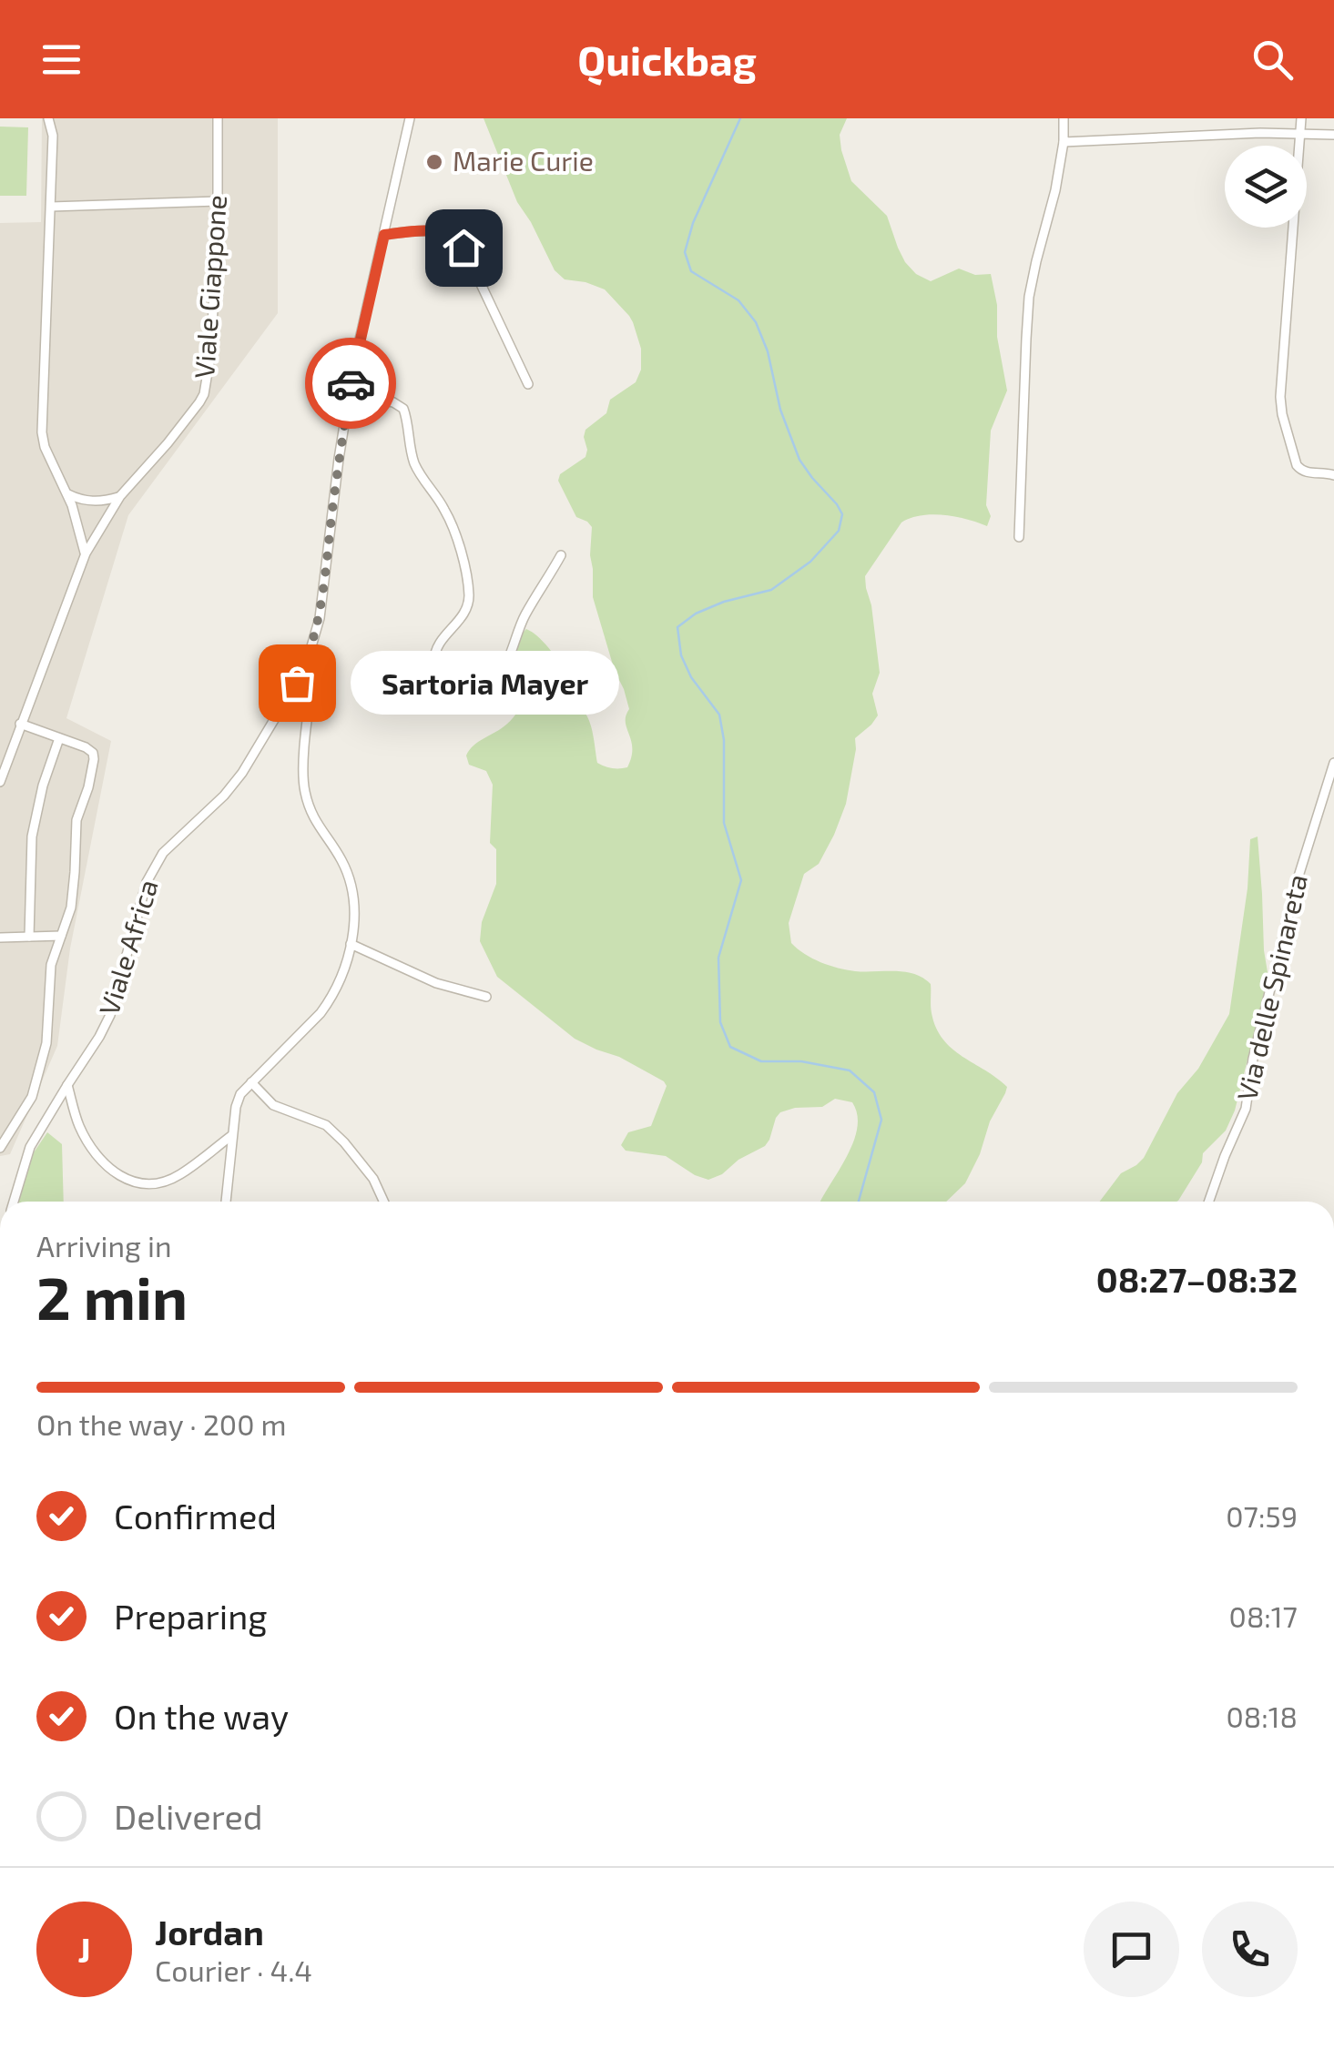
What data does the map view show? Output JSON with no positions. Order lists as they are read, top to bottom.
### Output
{
  "streets": {
    "street": ["Viale Giappone", "Viale Africa", "Via delle Spinareta"]
  },
  "places": ["Marie Curie", "Sartoria Mayer"],
  "page": {
    "header": "Quickbag",
    "bubble": "Sartoria Mayer",
    "heading": ["2 min", "Arriving in", "08:27–08:32"],
    "panel": ["Jordan", "Courier · 4.4"],
    "bar": "On the way · 200 m",
    "list": [
      ["Confirmed", "07:59"],
      ["Preparing", "08:17"],
      ["On the way", "08:18"],
      "Delivered"
    ],
    "round": "J"
  }
}
